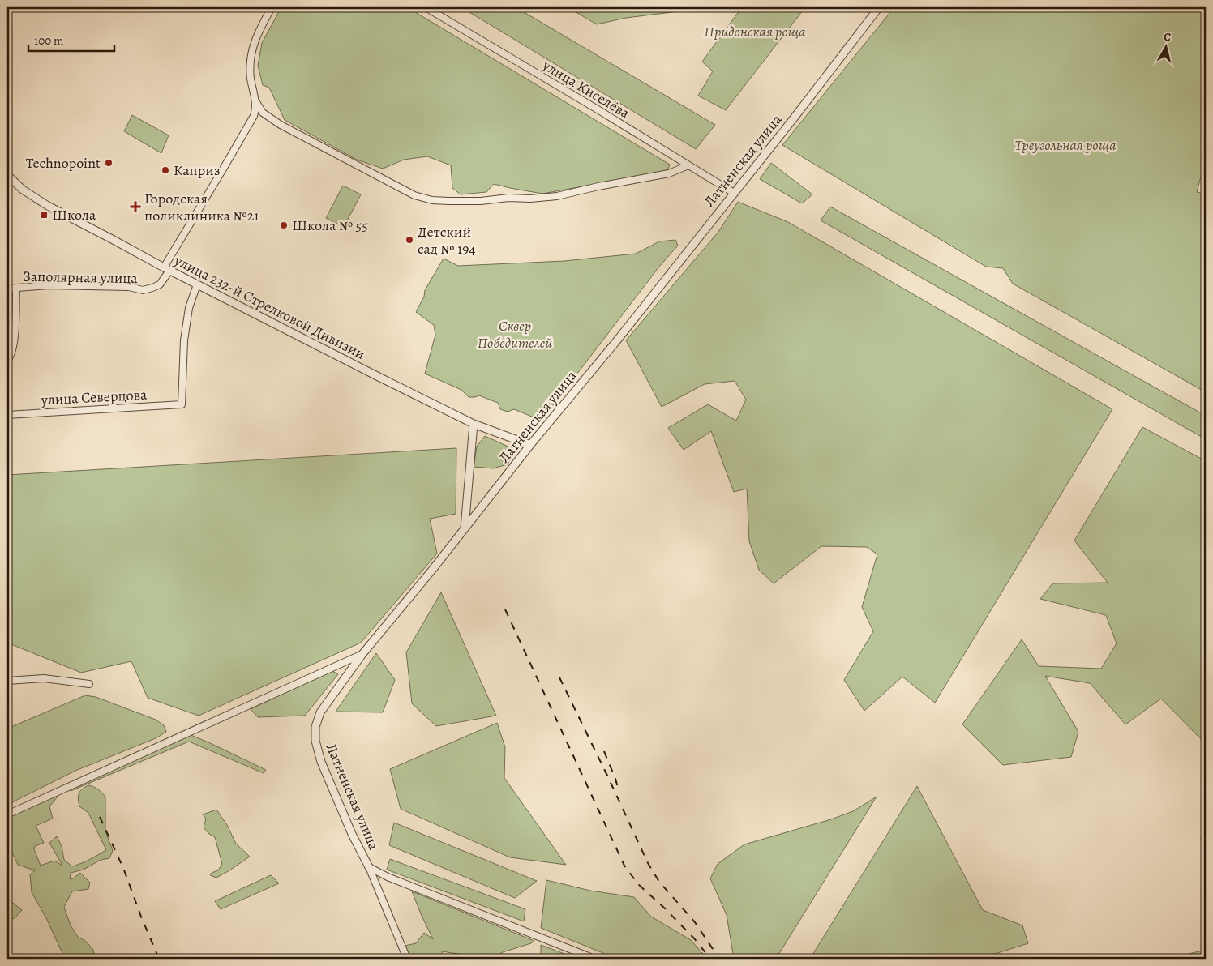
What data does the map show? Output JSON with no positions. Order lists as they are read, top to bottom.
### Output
{
  "streets": {
    "street": [
      "улица Киселёва",
      "Латненская улица",
      "Заполярная улица",
      "улица 232-й Стрелковой Дивизии",
      "улица Северцова"
    ]
  },
  "crossings": [
    ["улица Киселёва", "Латненская улица"],
    ["Латненская улица", "улица 232-й Стрелковой Дивизии"],
    ["Заполярная улица", "улица 232-й Стрелковой Дивизии"],
    ["улица 232-й Стрелковой Дивизии", "улица Северцова"]
  ],
  "parks": ["Придонская роща", "Треугольная роща", "Сквер Победителей"],
  "places": {
    "other": [
      "Technopoint",
      "Каприз",
      "Школа № 55",
      "Детский сад № 194"
    ],
    "health": ["Городская поликлиника №21"],
    "transit": ["Школа"]
  },
  "scale_bar": "100 m",
  "north": "top"
}
